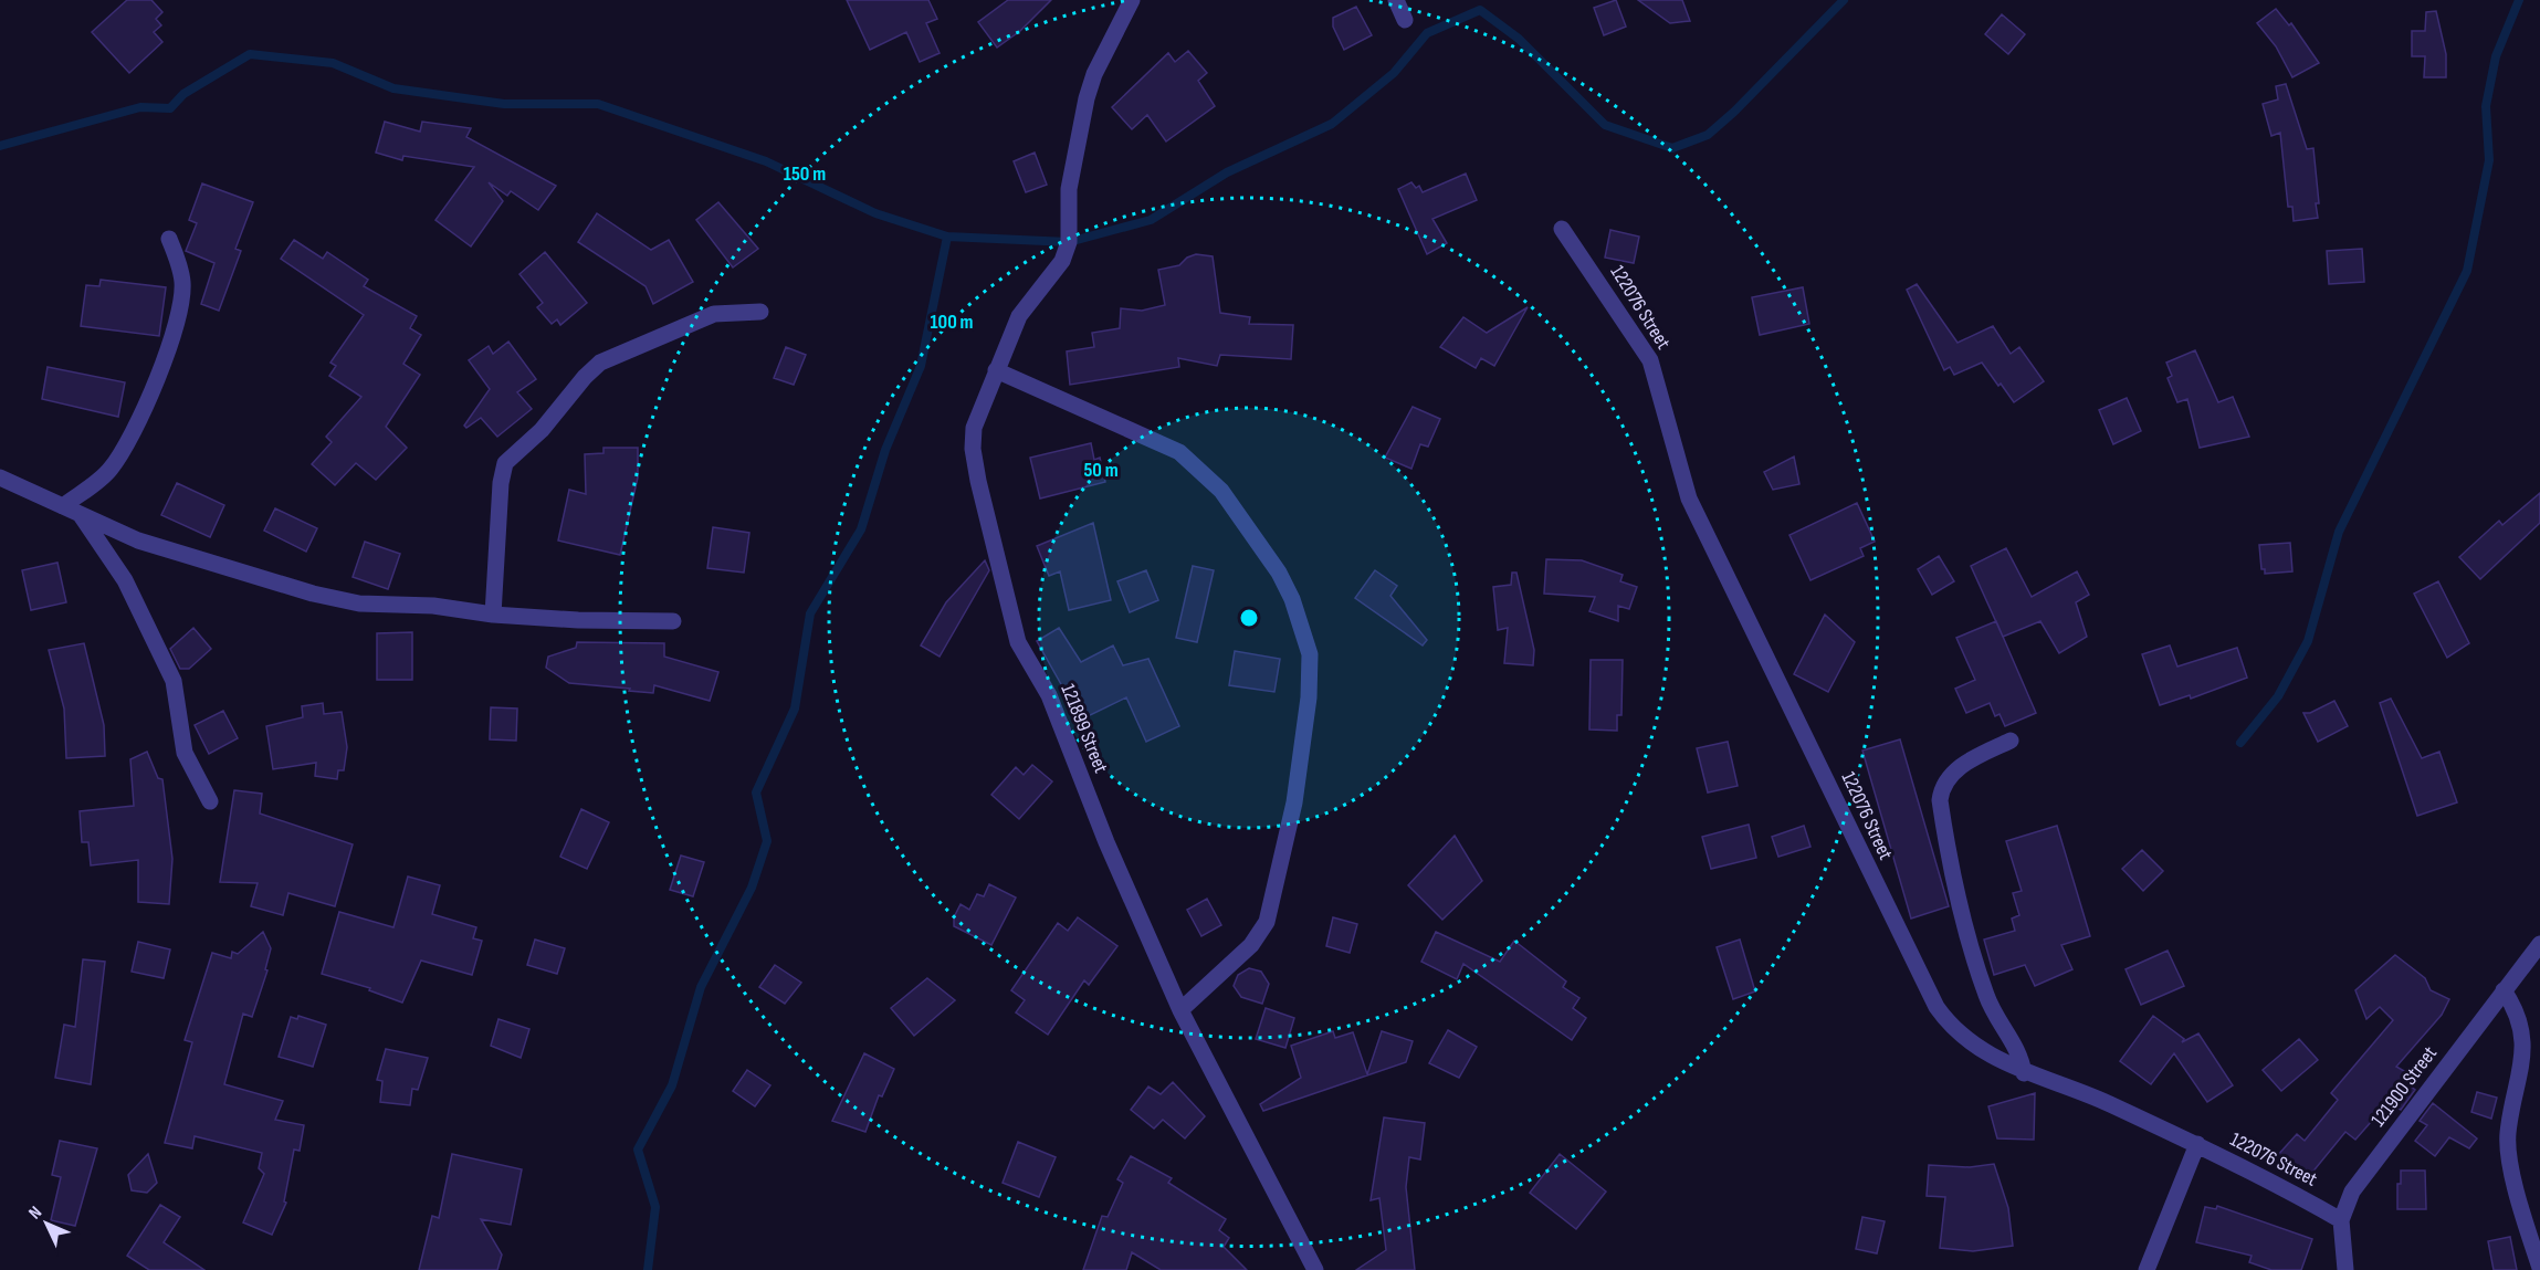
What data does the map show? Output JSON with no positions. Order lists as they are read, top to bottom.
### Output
{
  "streets": {
    "street": ["122076 Street", "121899 Street", "121900 Street"]
  },
  "crossings": [
    ["122076 Street", "121900 Street"]
  ],
  "north": "top left",
  "rings": ["150 m", "100 m", "50 m"]
}
